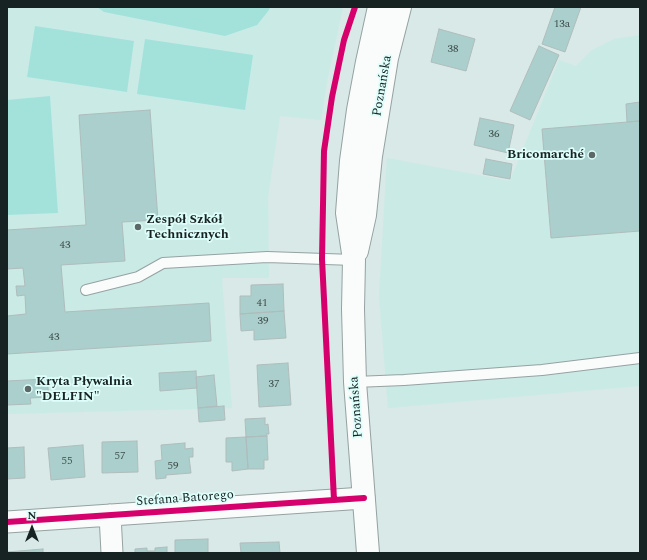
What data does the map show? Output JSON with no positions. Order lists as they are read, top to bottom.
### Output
{
  "streets": {
    "main road": ["Poznańska"],
    "street": ["Stefana Batorego"]
  },
  "crossings": [
    ["Poznańska", "Stefana Batorego"]
  ],
  "places": ["Bricomarché", "Zespół Szkół Technicznych", "Kryta Pływalnia \"DELFIN\""],
  "house_numbers": [
    "13a",
    "38",
    "36",
    "43",
    "41",
    "39",
    "43",
    "37",
    "57",
    "55",
    "59"
  ],
  "north": "top"
}
